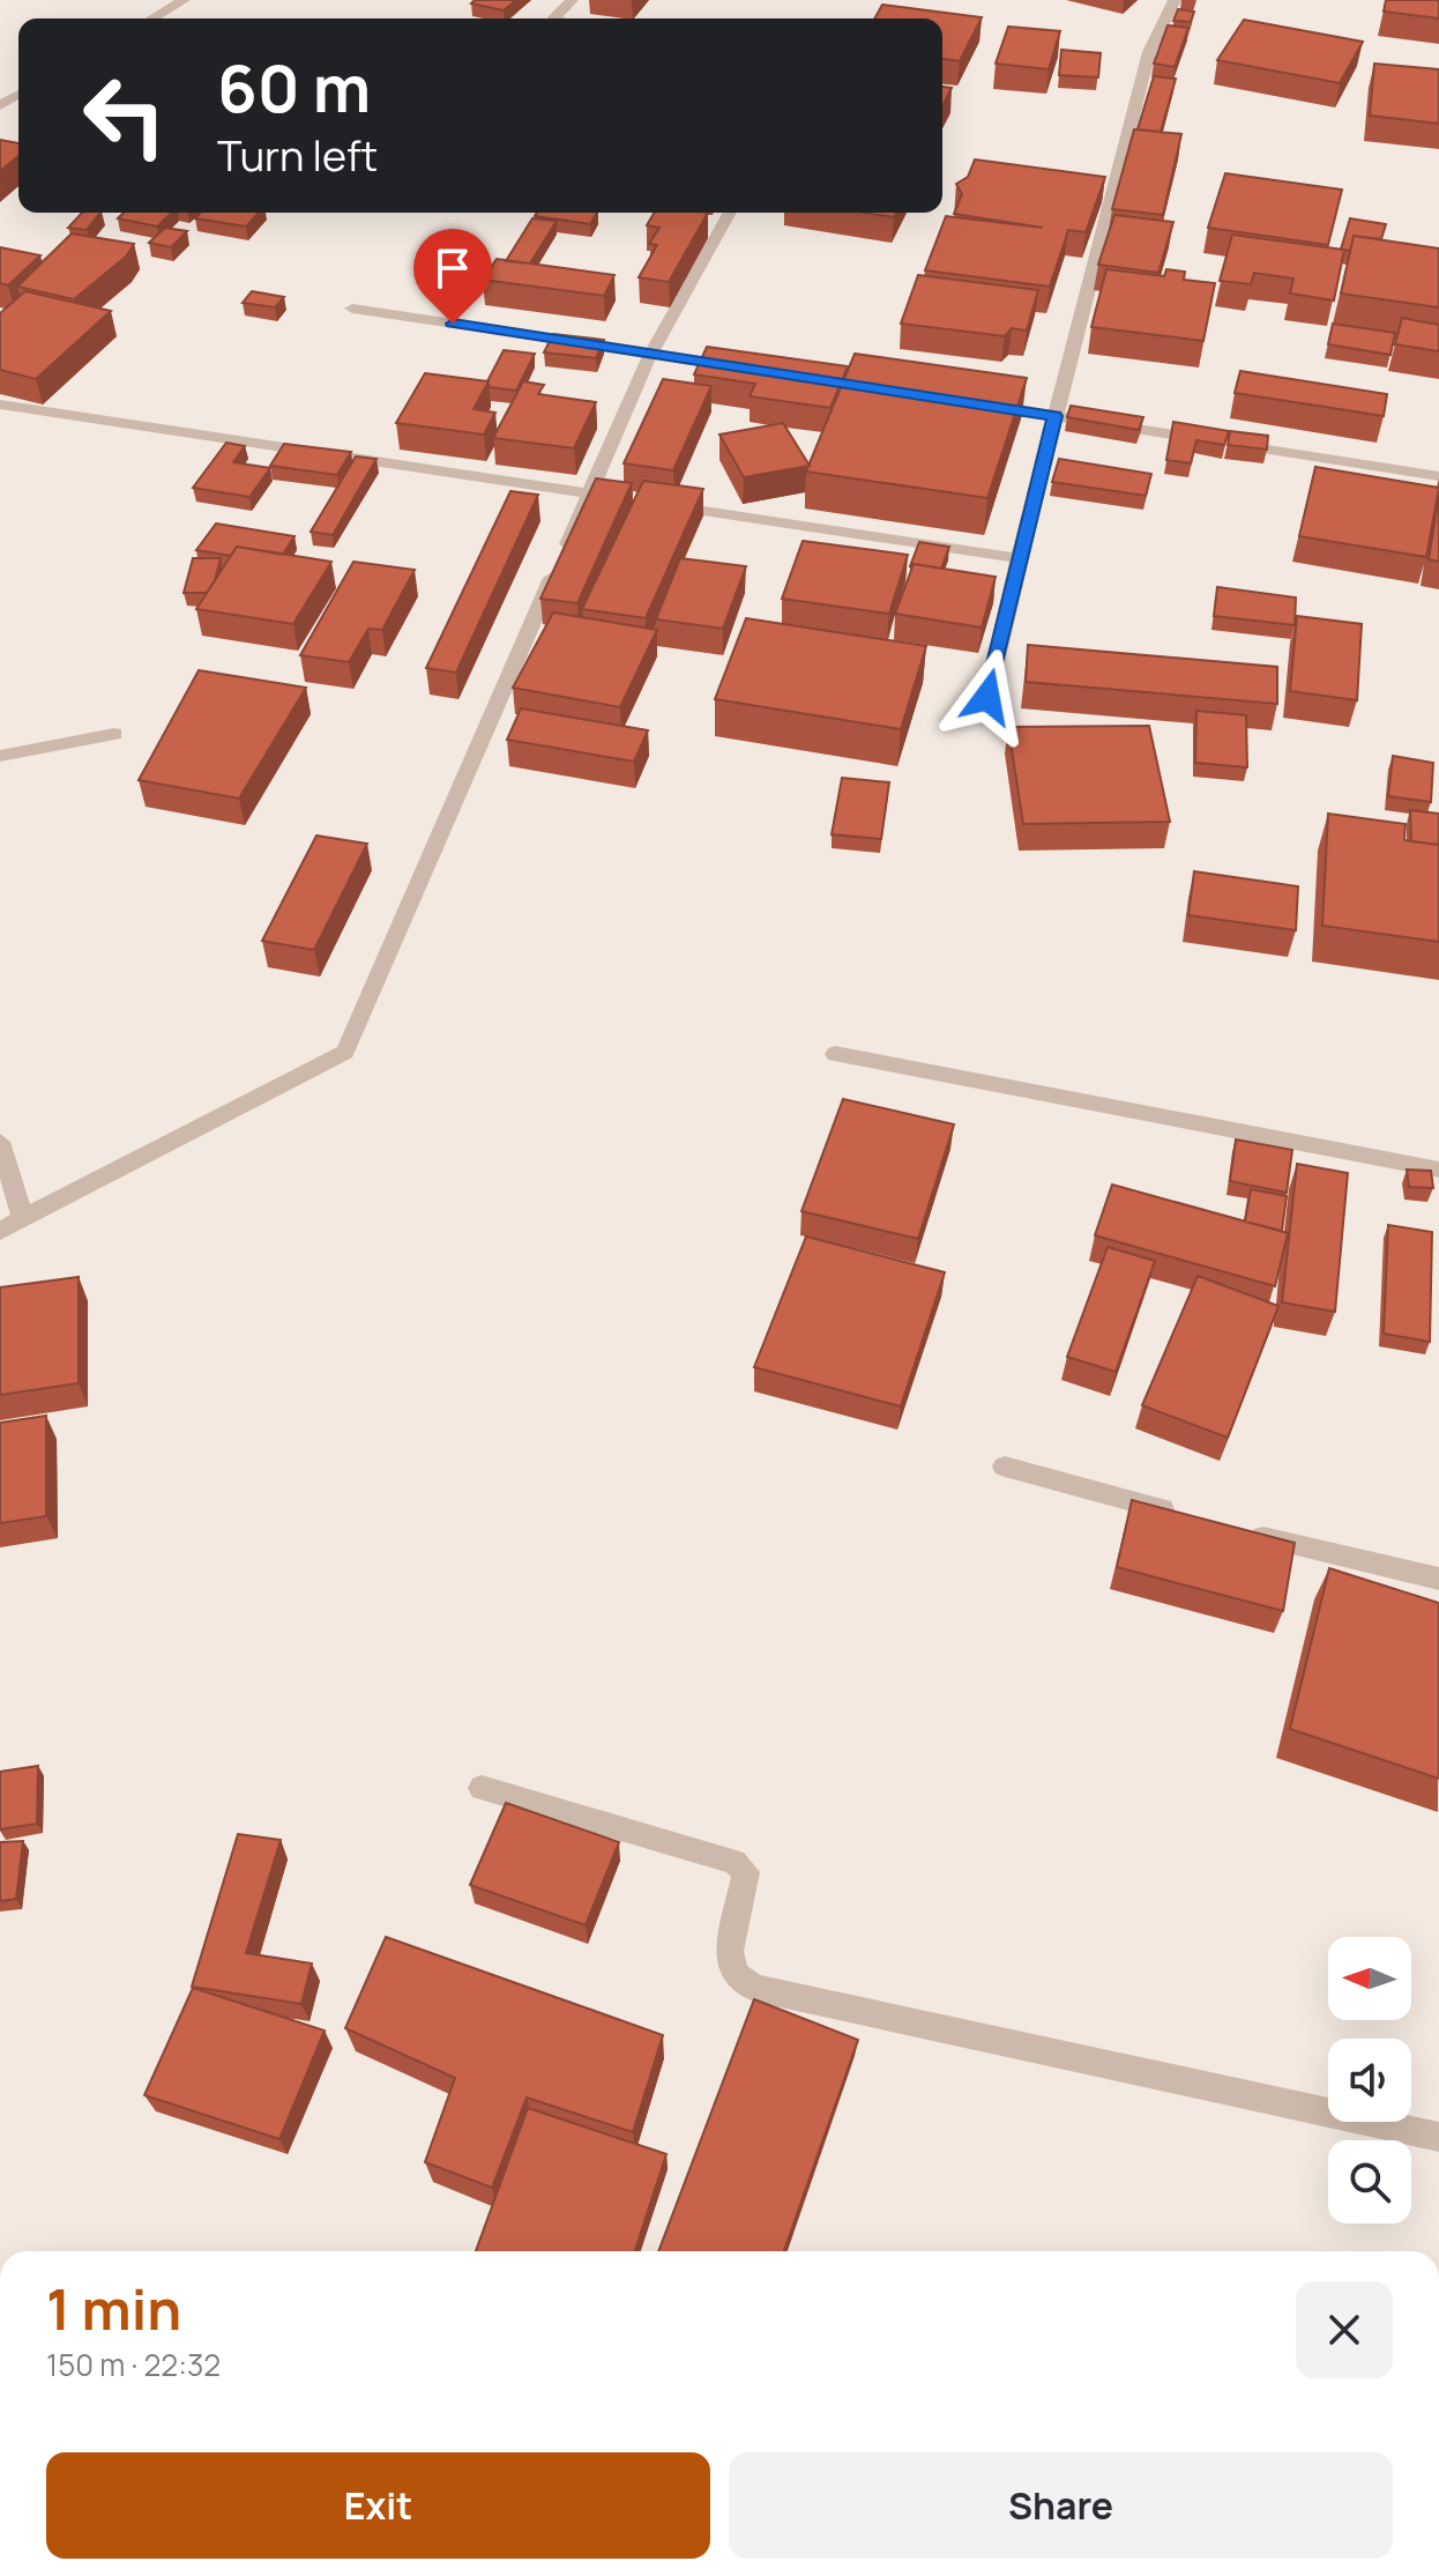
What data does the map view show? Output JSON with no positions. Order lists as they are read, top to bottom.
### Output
{
  "north": "left",
  "page": {
    "turn": ["60 m", "Turn left"],
    "heading": ["1 min", "150 m · 22:32"],
    "buttons": ["Exit", "Share"]
  }
}
